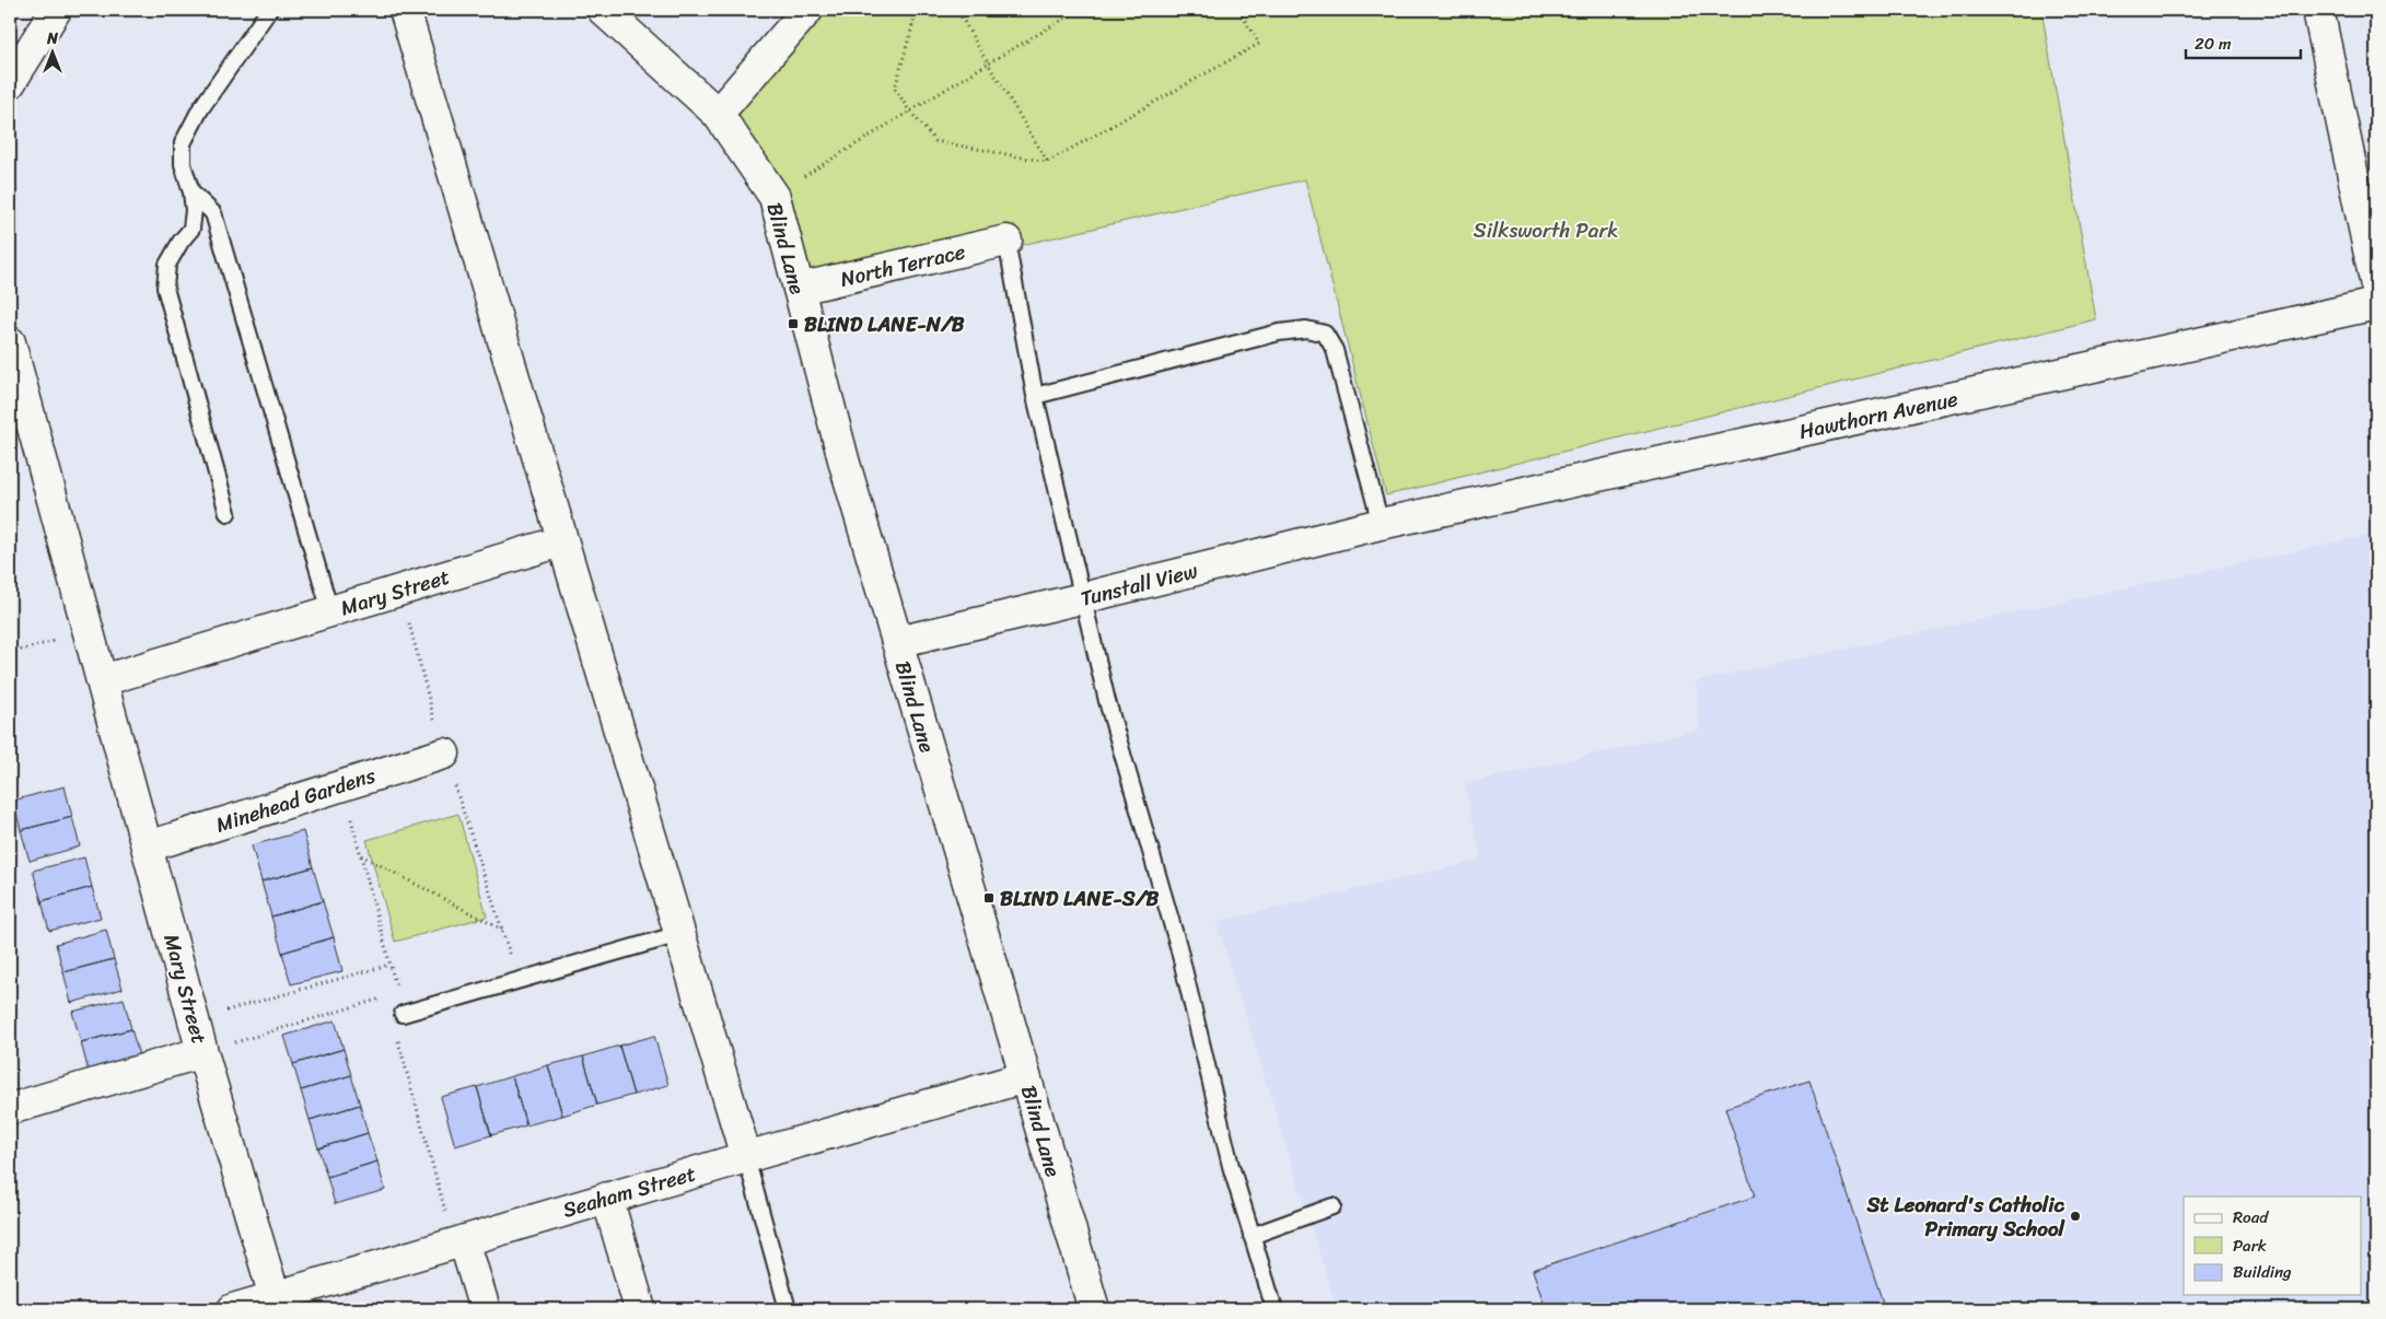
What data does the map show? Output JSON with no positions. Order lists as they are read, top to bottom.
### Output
{
  "streets": {
    "street": [
      "Blind Lane",
      "North Terrace",
      "Hawthorn Avenue",
      "Tunstall View",
      "Mary Street",
      "Minehead Gardens",
      "Seaham Street"
    ]
  },
  "crossings": [
    ["Blind Lane", "North Terrace"],
    ["Blind Lane", "Tunstall View"],
    ["Blind Lane", "Seaham Street"],
    ["Hawthorn Avenue", "Tunstall View"],
    ["Mary Street", "Minehead Gardens"],
    ["Mary Street", "Seaham Street"]
  ],
  "parks": ["Silksworth Park"],
  "places": {
    "transit": ["BLIND LANE-N/B", "BLIND LANE-S/B"],
    "other": ["St Leonard's Catholic Primary School"]
  },
  "legend": ["Road", "Park", "Building"],
  "scale_bar": "20 m",
  "north": "top"
}
